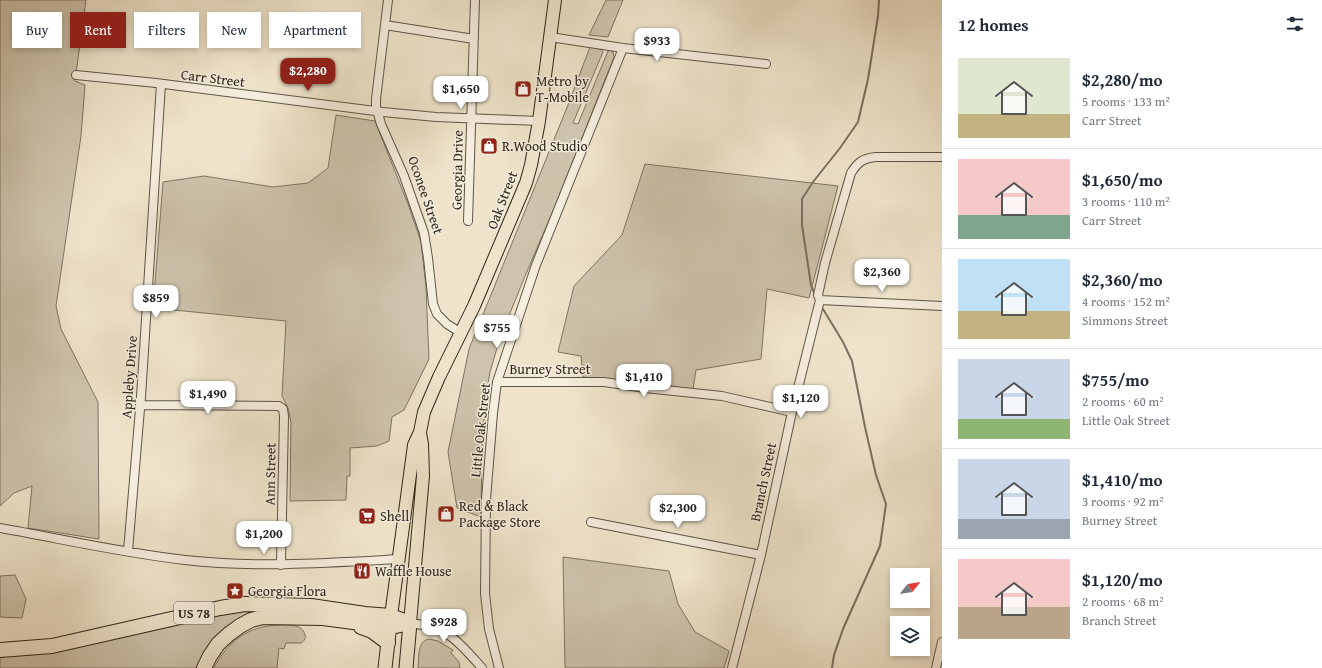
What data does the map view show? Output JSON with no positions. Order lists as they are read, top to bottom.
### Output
{
  "streets": {
    "highway": ["US 78"],
    "main road": ["Oak Street"],
    "street": [
      "Carr Street",
      "Georgia Drive",
      "Oconee Street",
      "Burney Street",
      "Appleby Drive",
      "Little Oak Street",
      "Ann Street",
      "Branch Street"
    ]
  },
  "crossings": [
    ["Carr Street", "Georgia Drive"],
    ["Carr Street", "Oconee Street"],
    ["Carr Street", "Oak Street"],
    ["Carr Street", "Appleby Drive"],
    ["Oconee Street", "Oak Street"],
    ["Burney Street", "Little Oak Street"],
    ["Burney Street", "Branch Street"],
    ["Appleby Drive", "Ann Street"]
  ],
  "places": {
    "shop": ["Metro by T-Mobile", "R.Wood Studio", "Red & Black Package Store"],
    "supermarket": ["Shell"],
    "restaurant": ["Waffle House"],
    "place": ["Georgia Flora"]
  },
  "north": "top right",
  "page": {
    "heading": "12 homes",
    "chip": [
      "Buy",
      "Rent",
      "Filters",
      "New",
      "Apartment"
    ],
    "price": [
      "$933",
      "$2,280",
      "$1,650",
      "$2,360",
      "$859",
      "$755",
      "$1,410",
      "$1,490",
      "$1,120",
      "$2,300",
      "$1,200",
      "$928"
    ],
    "list": [
      {
        "name": "$2,280/mo",
        "note": "5 rooms · 133 m² · Carr Street"
      },
      {
        "name": "$1,650/mo",
        "note": "3 rooms · 110 m² · Carr Street"
      },
      {
        "name": "$2,360/mo",
        "note": "4 rooms · 152 m² · Simmons Street"
      },
      {
        "name": "$755/mo",
        "note": "2 rooms · 60 m² · Little Oak Street"
      },
      {
        "name": "$1,410/mo",
        "note": "3 rooms · 92 m² · Burney Street"
      },
      {
        "name": "$1,120/mo",
        "note": "2 rooms · 68 m² · Branch Street"
      }
    ]
  }
}
